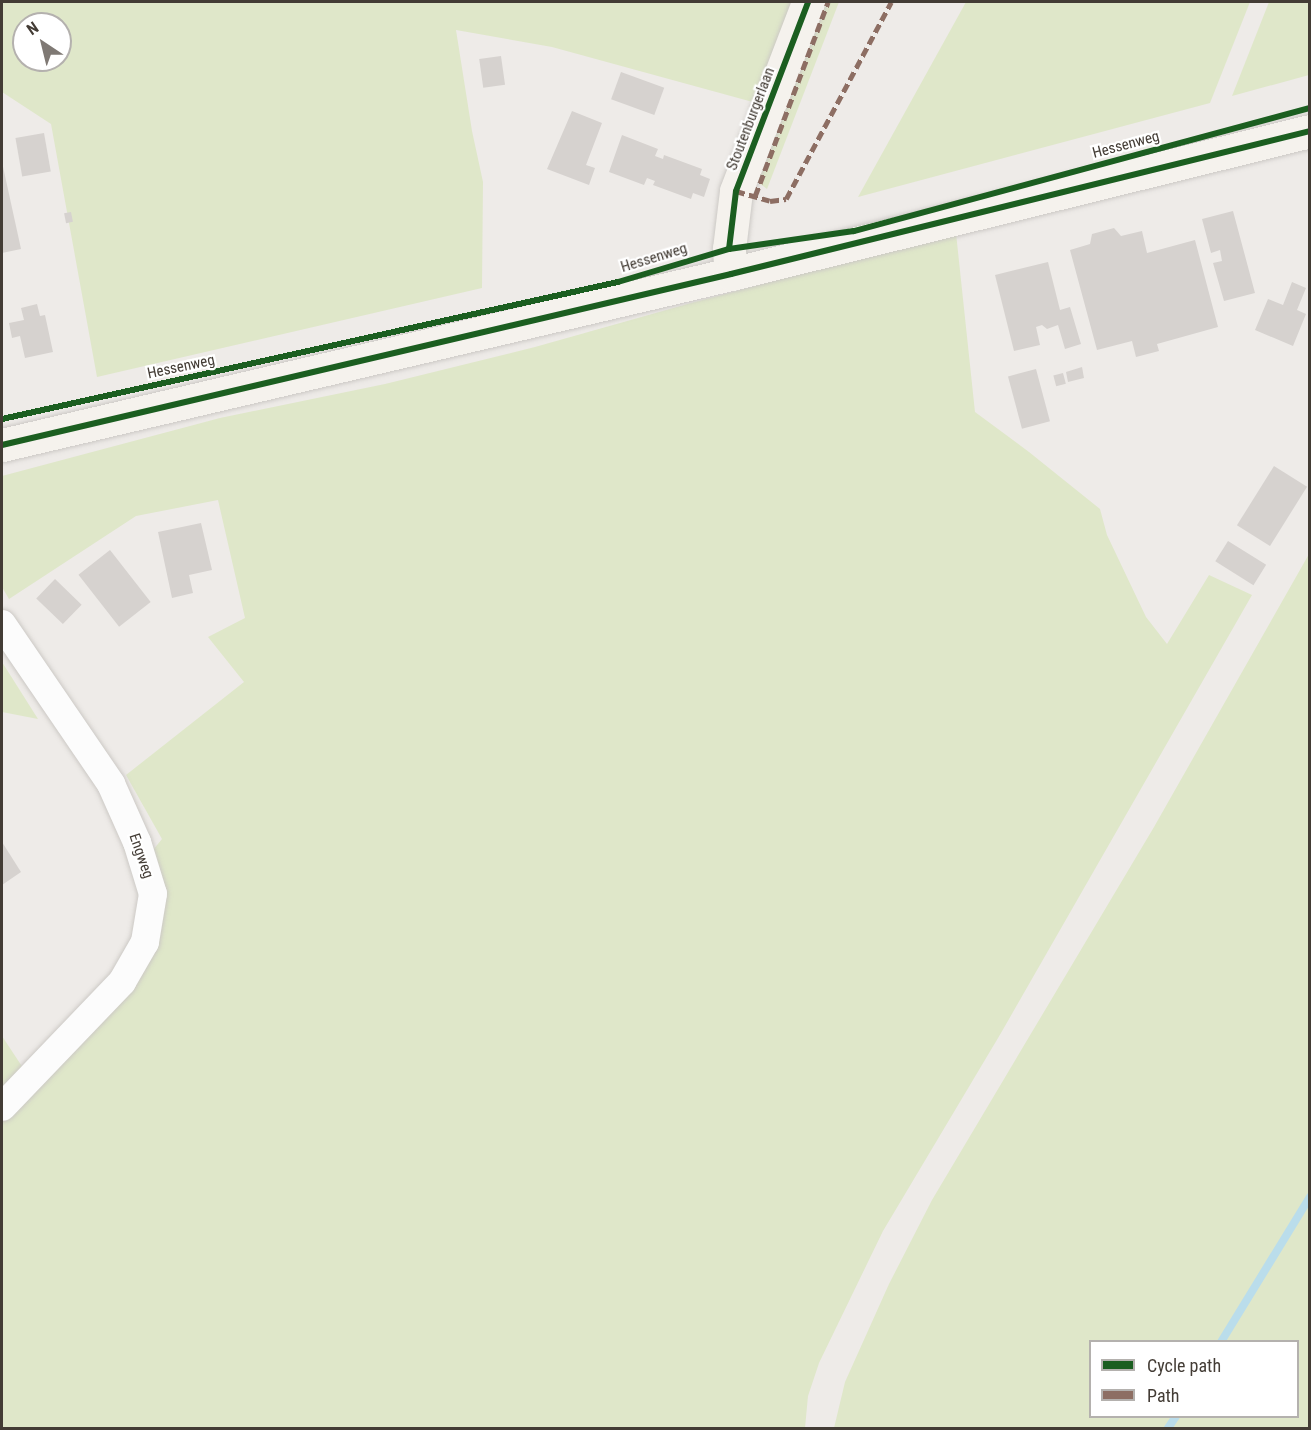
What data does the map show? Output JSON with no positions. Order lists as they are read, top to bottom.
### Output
{
  "streets": {
    "street": ["Stoutenburgerlaan", "Hessenweg", "Engweg"]
  },
  "crossings": [
    ["Stoutenburgerlaan", "Hessenweg"]
  ],
  "legend": ["Cycle path", "Path"],
  "north": "top left"
}
